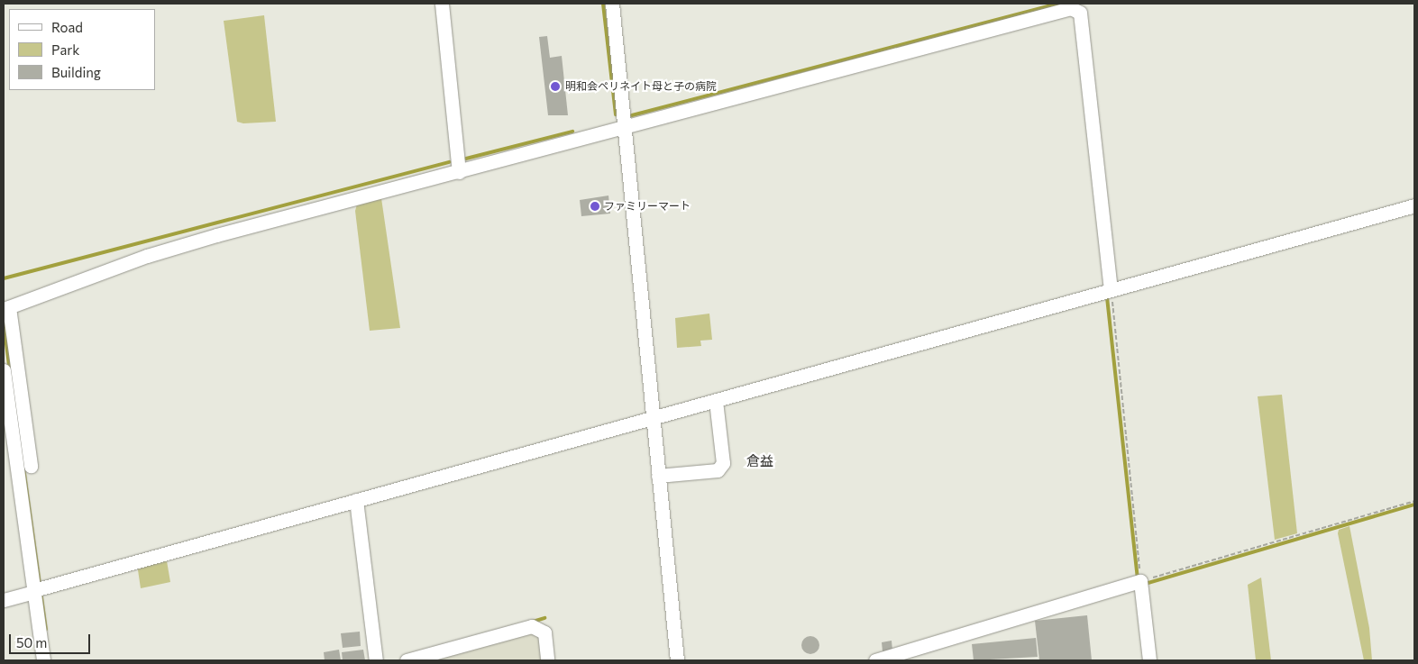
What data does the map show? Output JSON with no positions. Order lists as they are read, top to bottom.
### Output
{
  "districts": ["倉益"],
  "places": ["明和会ペリネイト母と子の病院", "ファミリーマート"],
  "legend": ["Road", "Park", "Building"],
  "scale_bar": "50 m"
}
